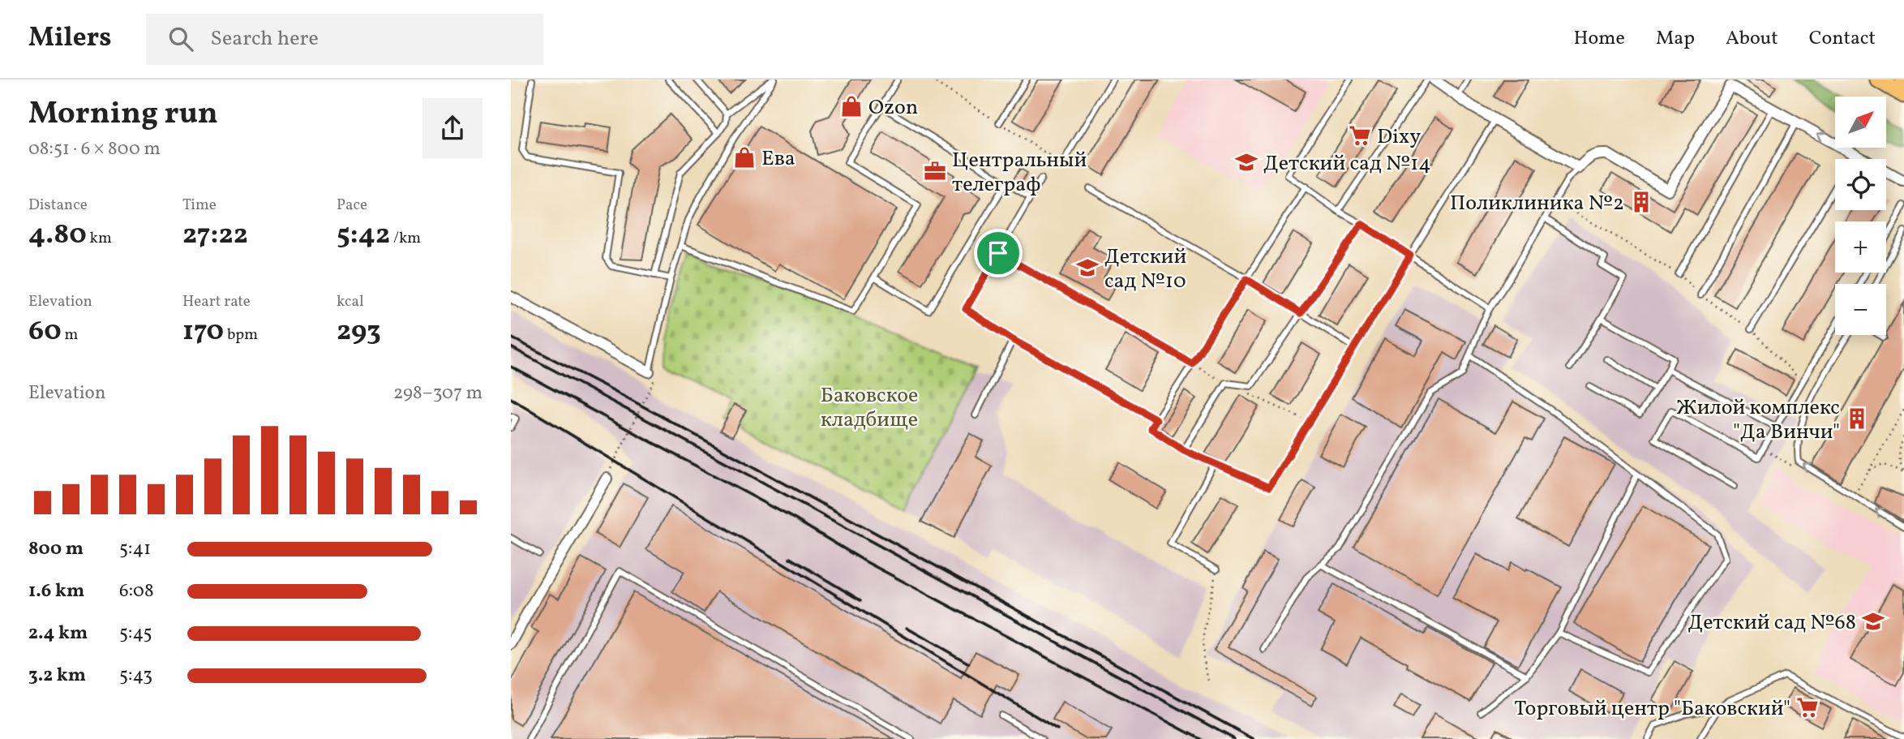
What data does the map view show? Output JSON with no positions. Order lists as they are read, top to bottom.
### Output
{
  "parks": ["Баковское кладбище"],
  "places": {
    "shop": ["Ozon", "Ева"],
    "supermarket": ["Dixy", "Торговый центр \"Баковский\""],
    "school or university": ["Детский сад №14", "Детский сад №10", "Детский сад №68"],
    "office": ["Центральный телеграф"],
    "building": ["Поликлиника №2", "Жилой комплекс \"Да Винчи\""]
  },
  "north": "top right",
  "page": {
    "header": "Milers",
    "search": "Search here",
    "nav": [
      "Home",
      "Map",
      "About",
      "Contact"
    ],
    "heading": ["Morning run", "08:51 · 6 × 800 m"],
    "map_buttons": ["+", "−"],
    "stats": [
      ["Distance", "4.80 km"],
      ["Time", "27:22"],
      ["Pace", "5:42 /km"],
      ["Elevation", "60 m"],
      ["Heart rate", "170 bpm"],
      ["kcal", "293"]
    ],
    "chart": ["Elevation", "298–307 m"],
    "list": [
      {
        "name": "800 m",
        "note": "5:41"
      },
      {
        "name": "1.6 km",
        "note": "6:08"
      },
      {
        "name": "2.4 km",
        "note": "5:45"
      },
      {
        "name": "3.2 km",
        "note": "5:43"
      }
    ]
  }
}
